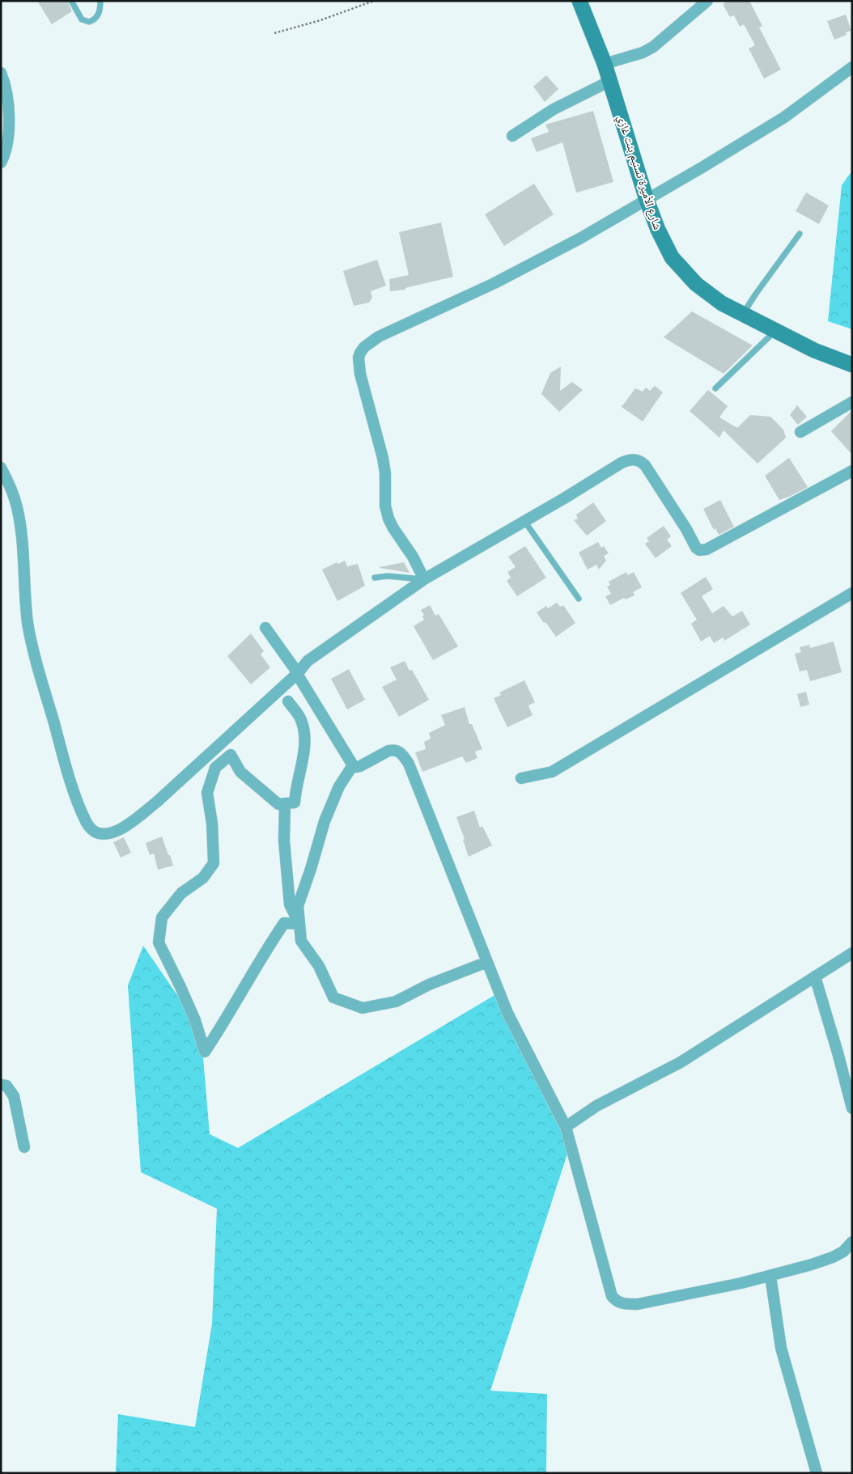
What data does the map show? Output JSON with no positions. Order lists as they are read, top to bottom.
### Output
{
  "streets": {
    "main road": ["شارع الأميرة تسنيم بنت غازي"]
  }
}
